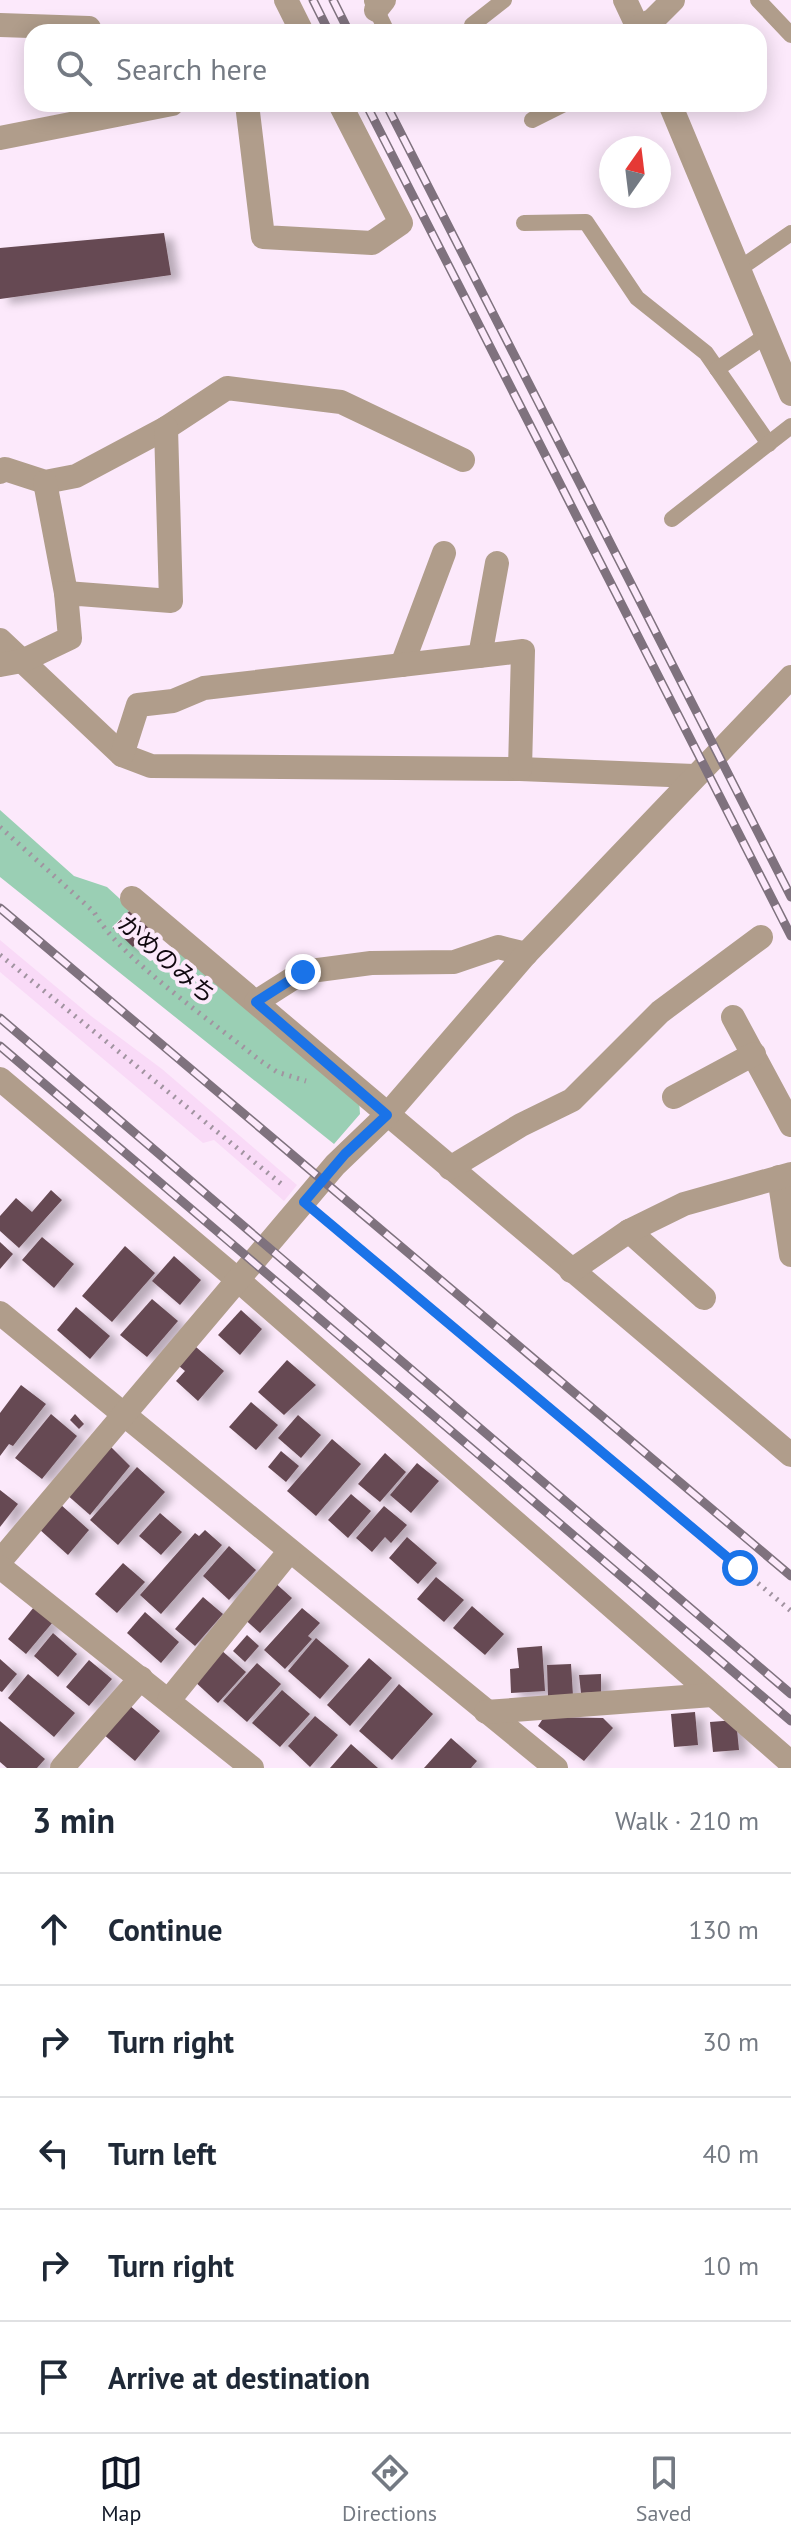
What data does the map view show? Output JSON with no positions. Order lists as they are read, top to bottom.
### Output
{
  "streets": {
    "path": ["かめのみち"]
  },
  "north": "top",
  "page": {
    "search": "Search here",
    "heading": ["3 min", "Walk · 210 m"],
    "list": [
      ["Continue", "130 m"],
      ["Turn right", "30 m"],
      ["Turn left", "40 m"],
      ["Turn right", "10 m"],
      "Arrive at destination"
    ],
    "nav": ["Map", "Directions", "Saved"]
  }
}
